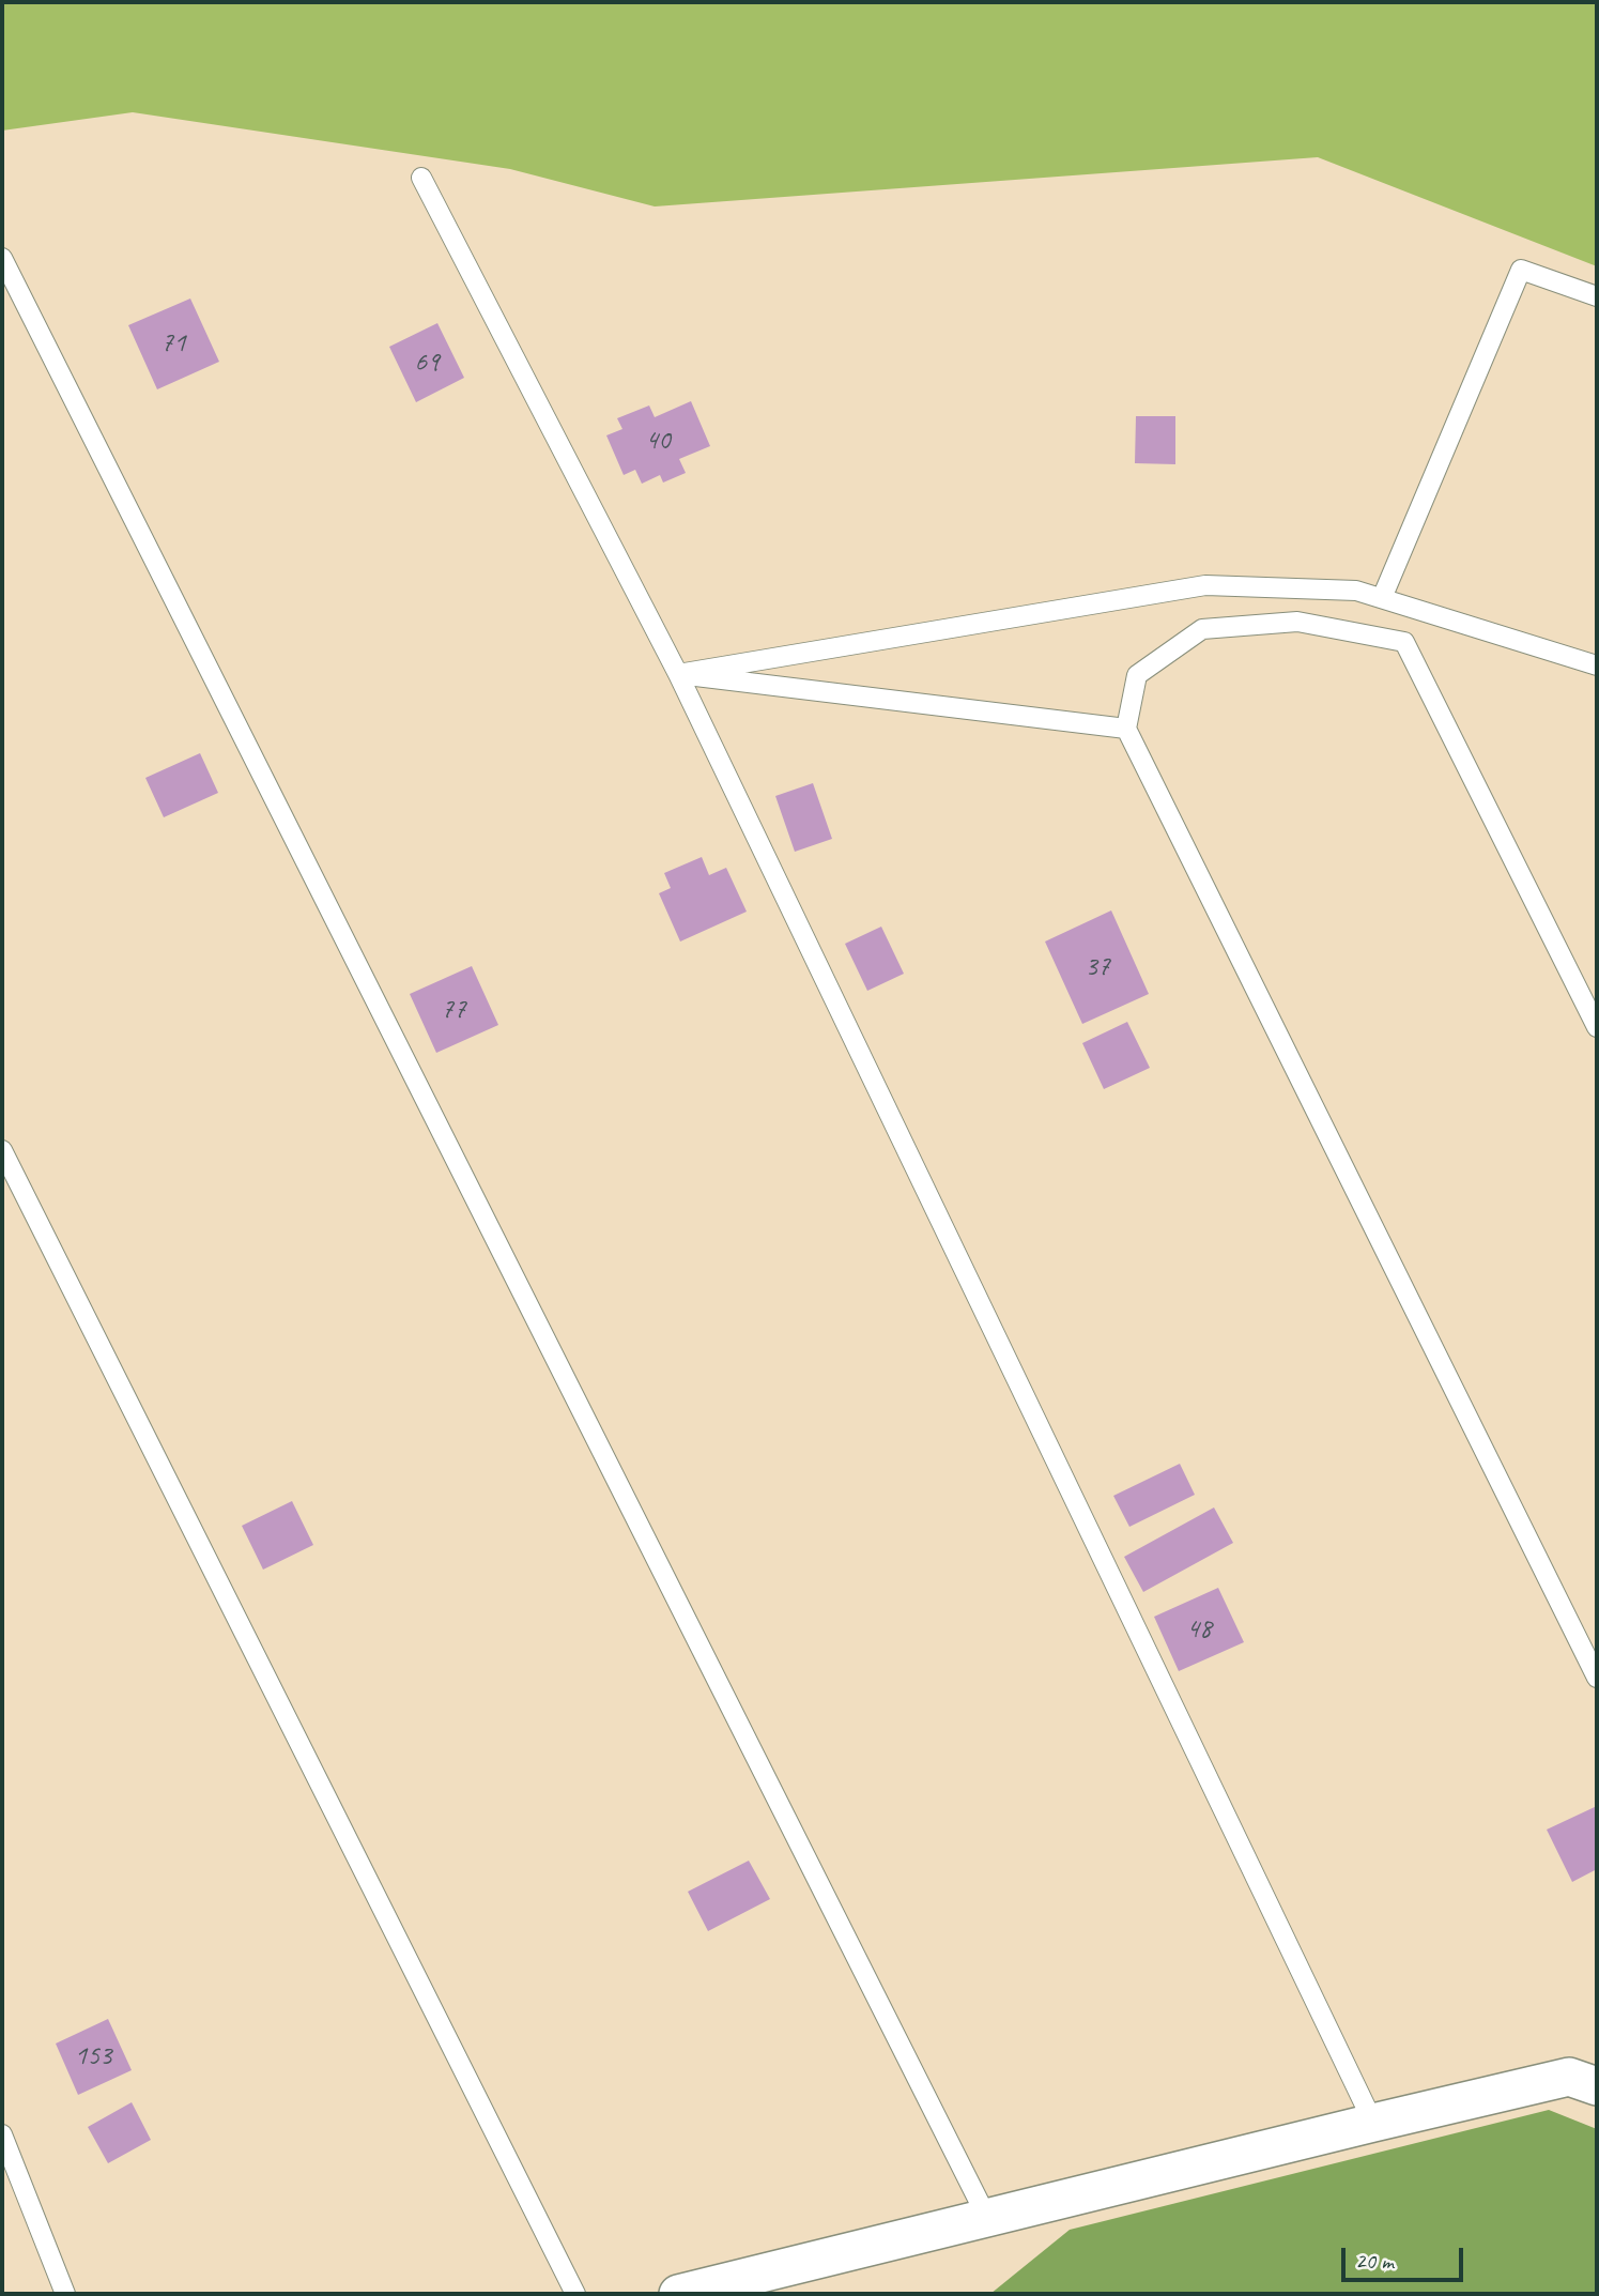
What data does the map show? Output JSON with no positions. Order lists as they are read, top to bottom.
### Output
{
  "house_numbers": [
    "71",
    "69",
    "40",
    "37",
    "77",
    "48",
    "153"
  ],
  "scale_bar": "20 m"
}
